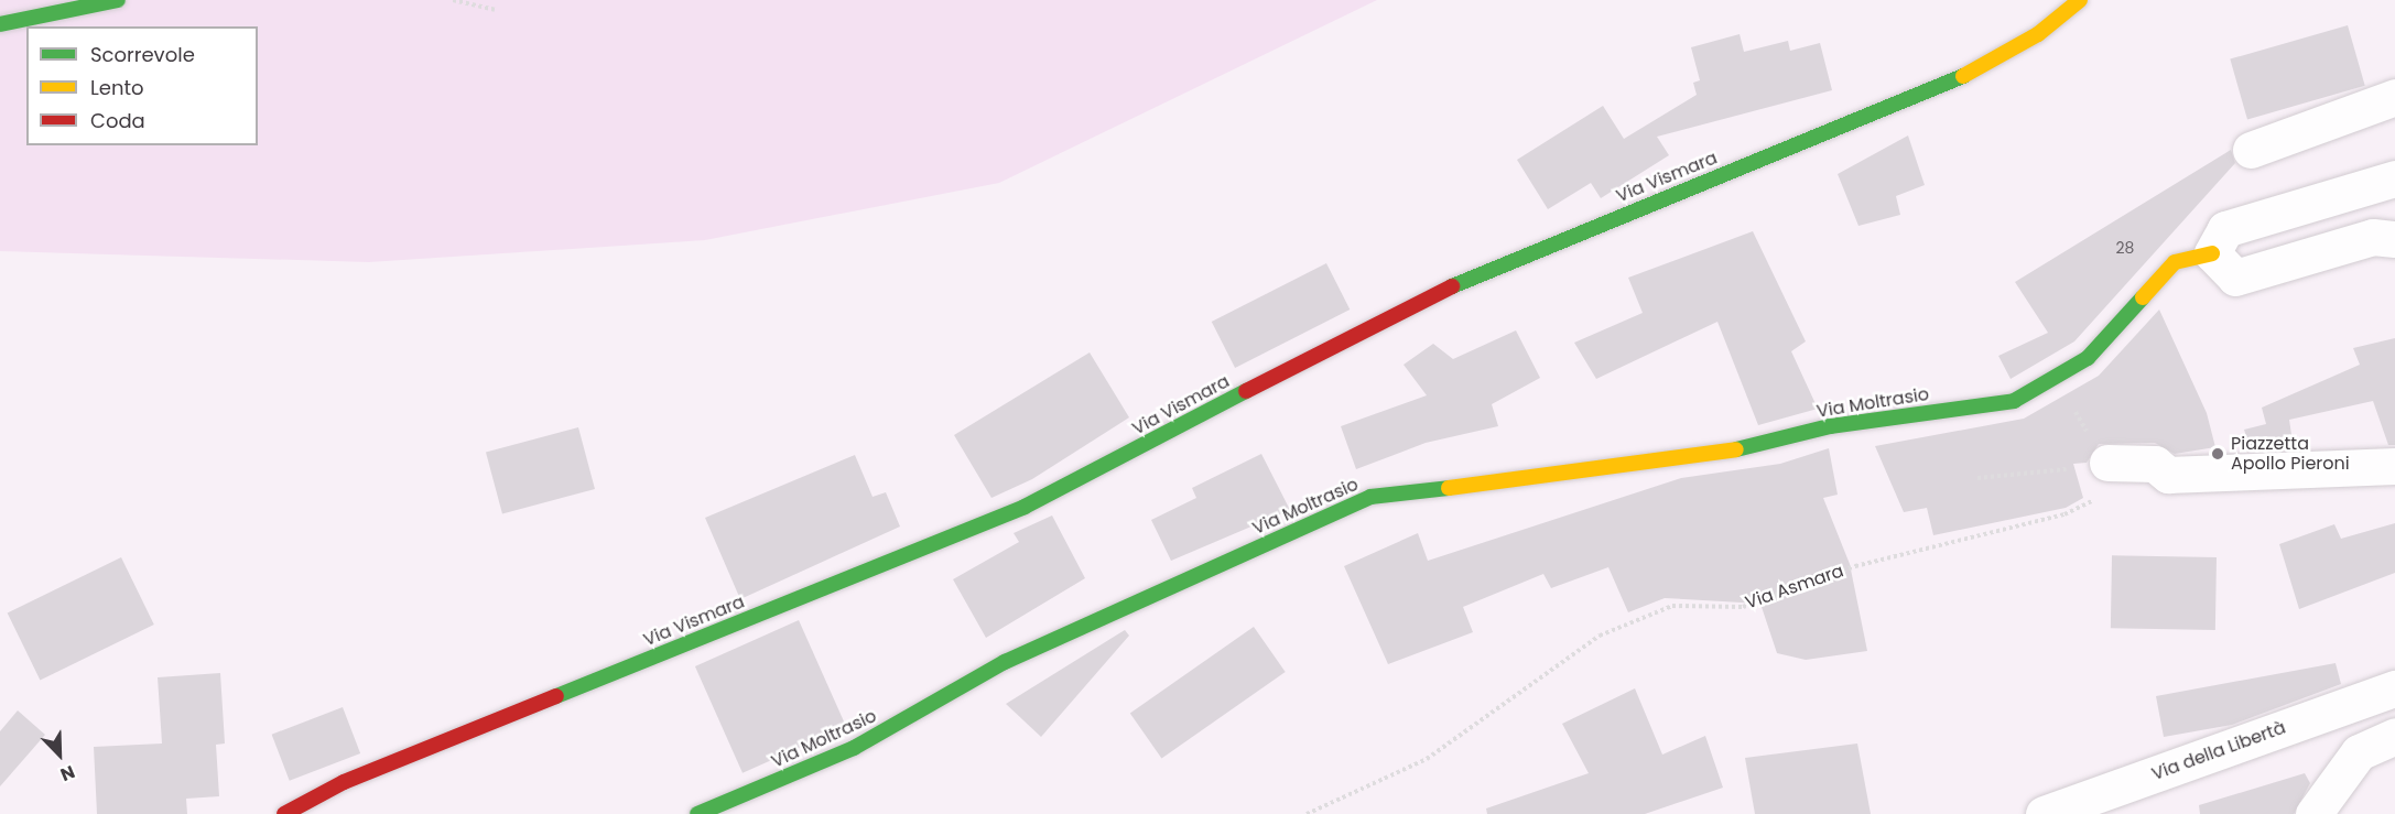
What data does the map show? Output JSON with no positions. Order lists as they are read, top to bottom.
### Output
{
  "streets": {
    "street": ["Via Vismara", "Via Moltrasio", "Via della Libertà"],
    "path": ["Via Asmara"]
  },
  "places": ["Piazzetta Apollo Pieroni"],
  "house_numbers": ["28"],
  "legend": ["Scorrevole", "Lento", "Coda"],
  "north": "bottom right"
}
